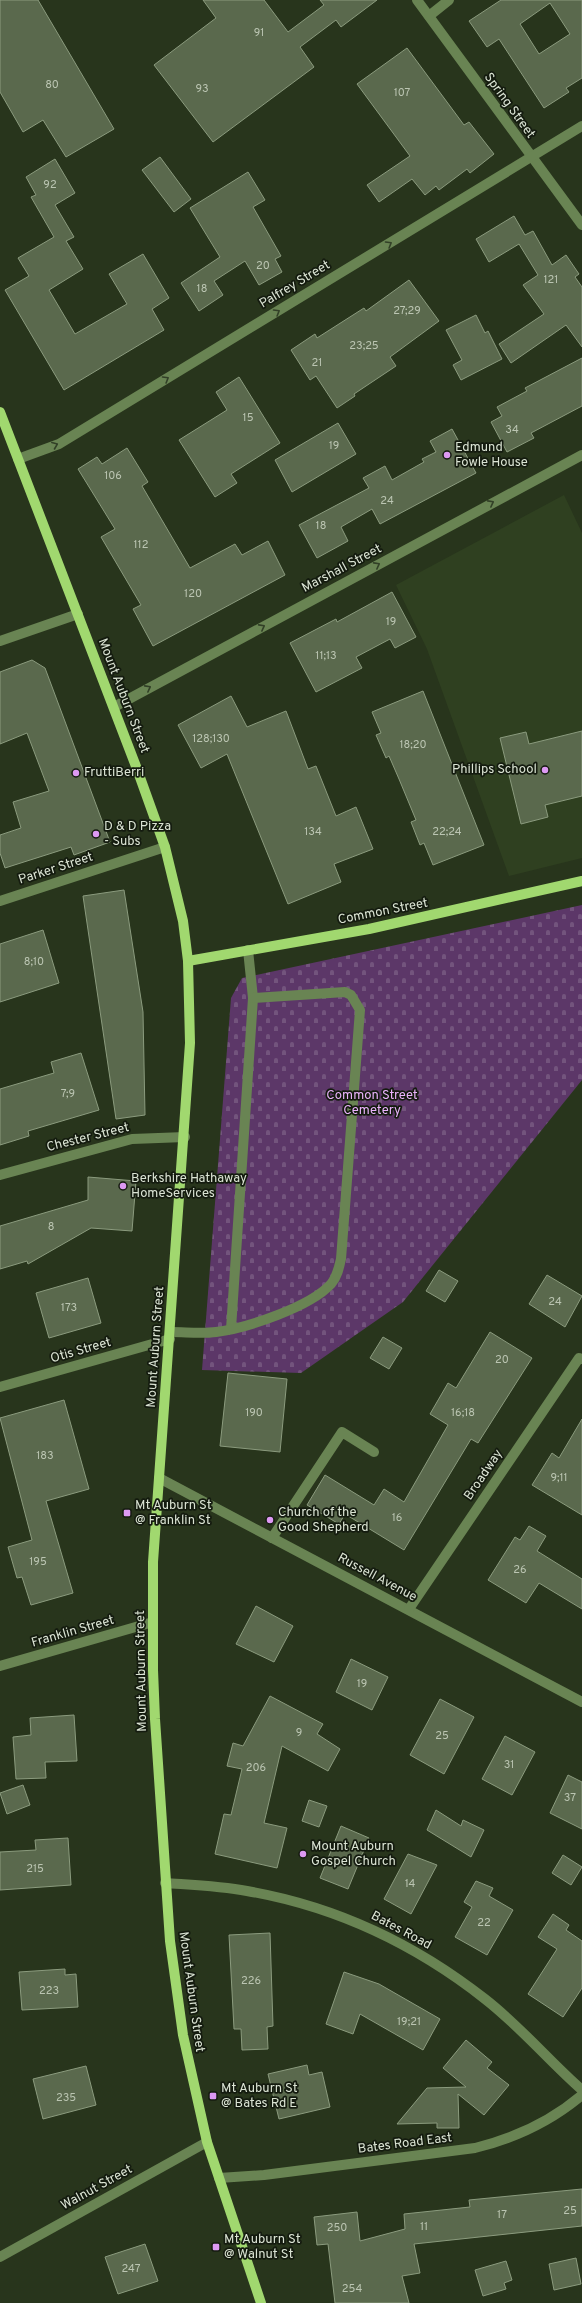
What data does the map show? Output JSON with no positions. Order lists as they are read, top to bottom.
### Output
{
  "streets": {
    "main road": ["Mount Auburn Street", "Common Street"],
    "street": [
      "Spring Street",
      "Palfrey Street",
      "Marshall Street",
      "Parker Street",
      "Chester Street",
      "Otis Street",
      "Broadway",
      "Russell Avenue",
      "Franklin Street",
      "Bates Road",
      "Bates Road East",
      "Walnut Street"
    ]
  },
  "crossings": [
    ["Spring Street", "Palfrey Street"],
    ["Palfrey Street", "Mount Auburn Street"],
    ["Marshall Street", "Mount Auburn Street"],
    ["Mount Auburn Street", "Parker Street"],
    ["Mount Auburn Street", "Common Street"],
    ["Mount Auburn Street", "Chester Street"],
    ["Mount Auburn Street", "Otis Street"],
    ["Mount Auburn Street", "Russell Avenue"],
    ["Mount Auburn Street", "Franklin Street"],
    ["Mount Auburn Street", "Bates Road"],
    ["Mount Auburn Street", "Bates Road East"],
    ["Mount Auburn Street", "Walnut Street"],
    ["Broadway", "Russell Avenue"]
  ],
  "one_way": ["Palfrey Street", "Marshall Street"],
  "parks": ["Common Street Cemetery"],
  "places": {
    "other": [
      "Edmund Fowle House",
      "Phillips School",
      "FruttiBerri",
      "D & D Pizza - Subs",
      "Berkshire Hathaway HomeServices",
      "Church of the Good Shepherd",
      "Mount Auburn Gospel Church"
    ],
    "transit": ["Mt Auburn St @ Franklin St", "Mt Auburn St @ Bates Rd E", "Mt Auburn St @ Walnut St"]
  },
  "house_numbers": [
    "91",
    "80",
    "93",
    "107",
    "92",
    "20",
    "121",
    "18",
    "27;29",
    "23;25",
    "21",
    "15",
    "34",
    "19",
    "106",
    "24",
    "18",
    "112",
    "120",
    "19",
    "11;13",
    "128;130",
    "18;20",
    "134",
    "22;24",
    "8;10",
    "7;9",
    "8",
    "24",
    "173",
    "20",
    "190",
    "16;18",
    "183",
    "9;11",
    "16",
    "195",
    "26",
    "19",
    "9",
    "25",
    "31",
    "206",
    "37",
    "215",
    "14",
    "22",
    "226",
    "223",
    "19;21",
    "235",
    "25",
    "17",
    "11",
    "250",
    "247",
    "254"
  ]
}
